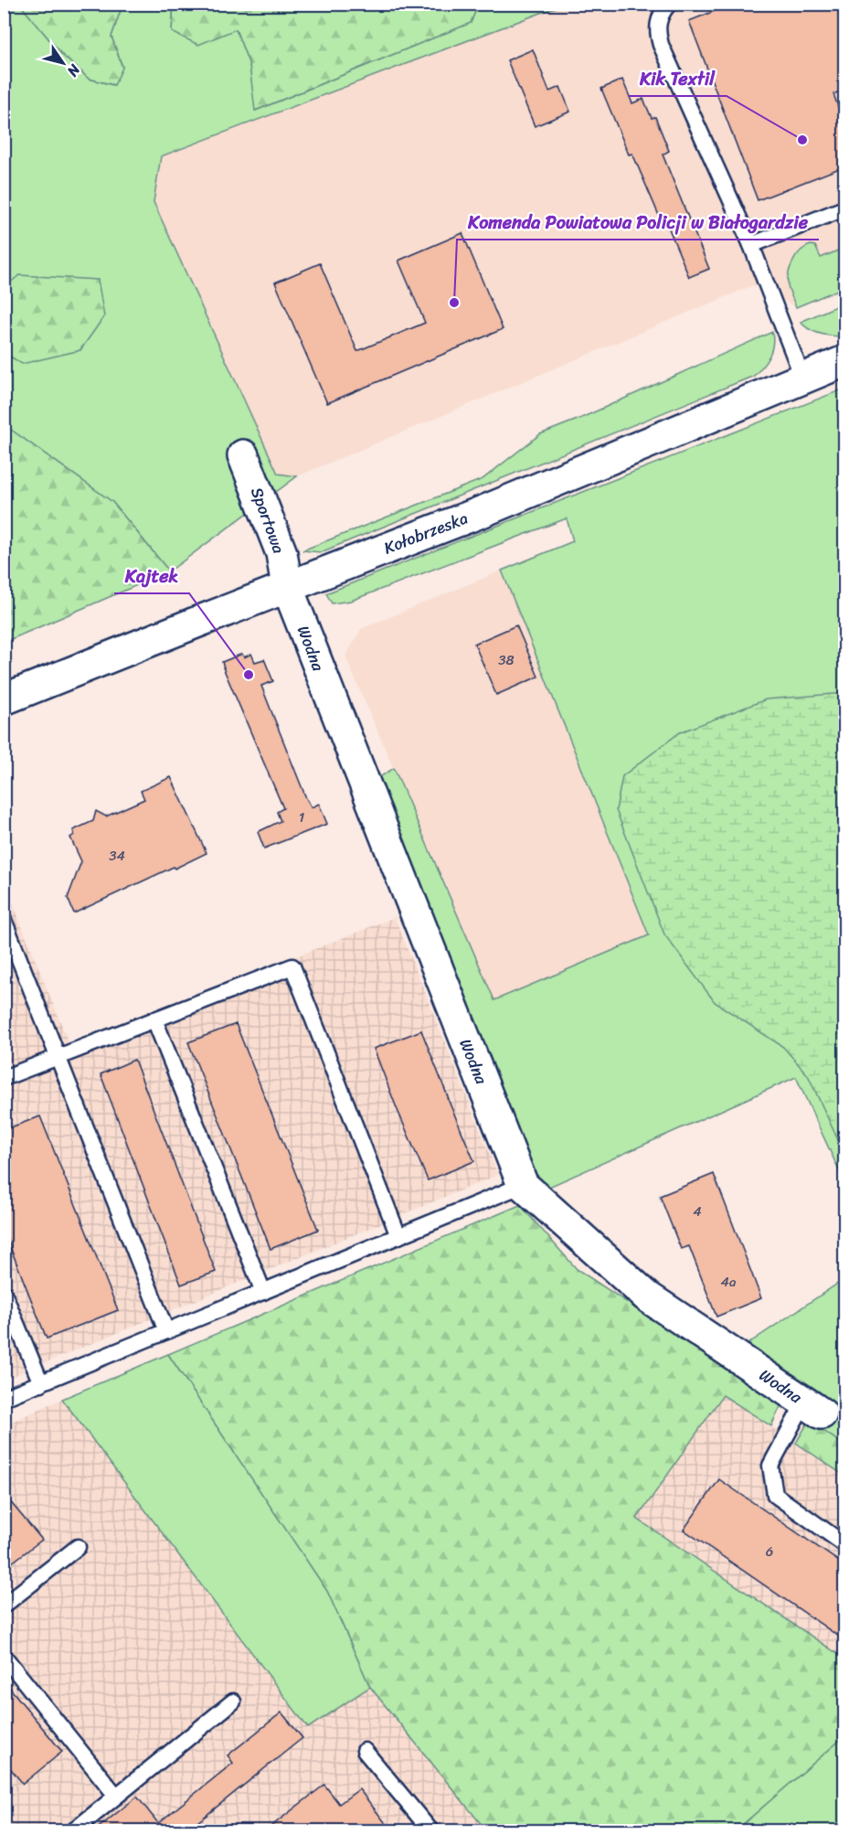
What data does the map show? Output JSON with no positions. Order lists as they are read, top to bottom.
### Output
{
  "streets": {
    "street": ["Sportowa", "Kołobrzeska", "Wodna"]
  },
  "crossings": [
    ["Sportowa", "Kołobrzeska"],
    ["Sportowa", "Wodna"],
    ["Kołobrzeska", "Wodna"]
  ],
  "places": ["Kik Textil", "Komenda Powiatowa Policji w Białogardzie", "Kajtek"],
  "house_numbers": [
    "38",
    "1",
    "34",
    "4",
    "4a",
    "6"
  ],
  "north": "bottom right"
}
